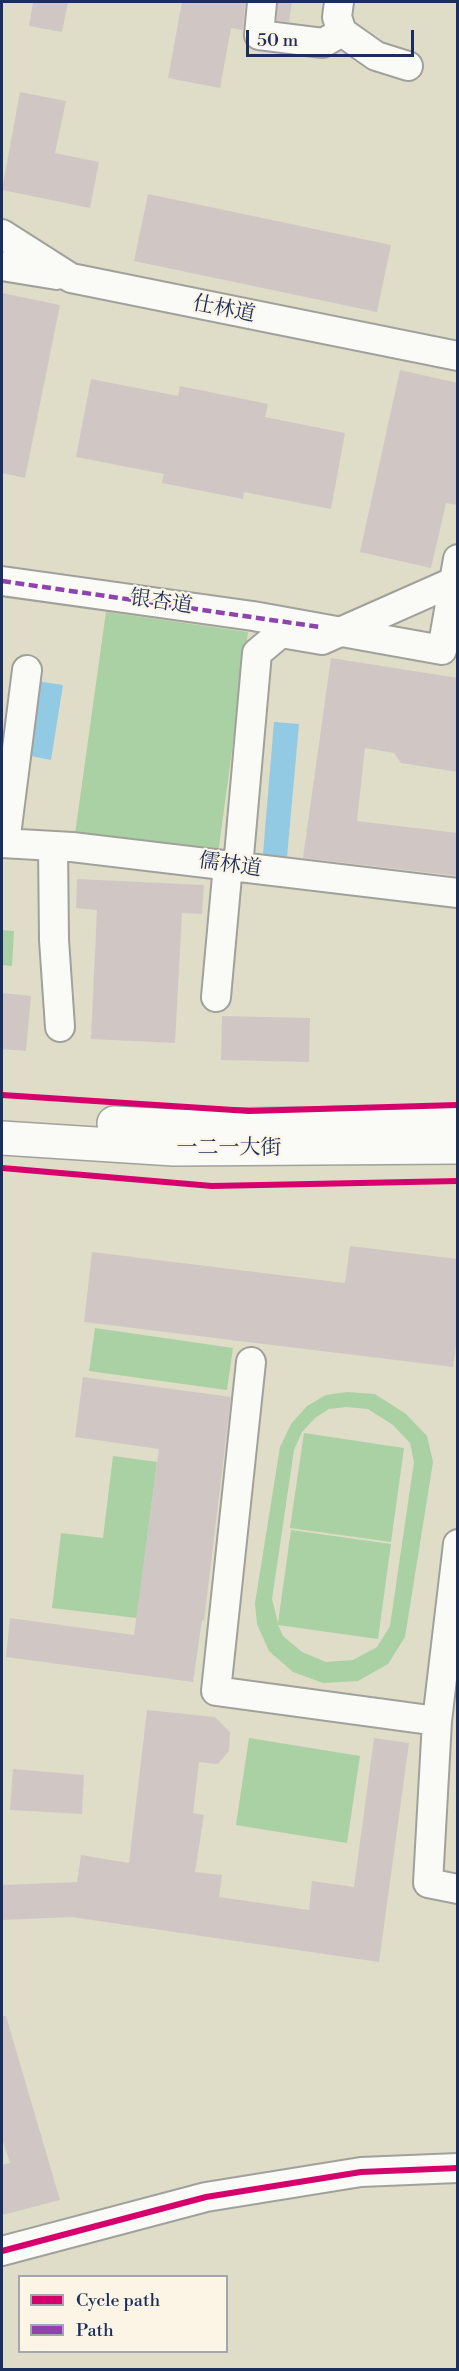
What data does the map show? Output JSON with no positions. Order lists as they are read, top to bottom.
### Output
{
  "streets": {
    "main road": ["一二一大街"],
    "street": ["仕林道", "银杏道", "儒林道"]
  },
  "legend": ["Cycle path", "Path"],
  "scale_bar": "50 m"
}
